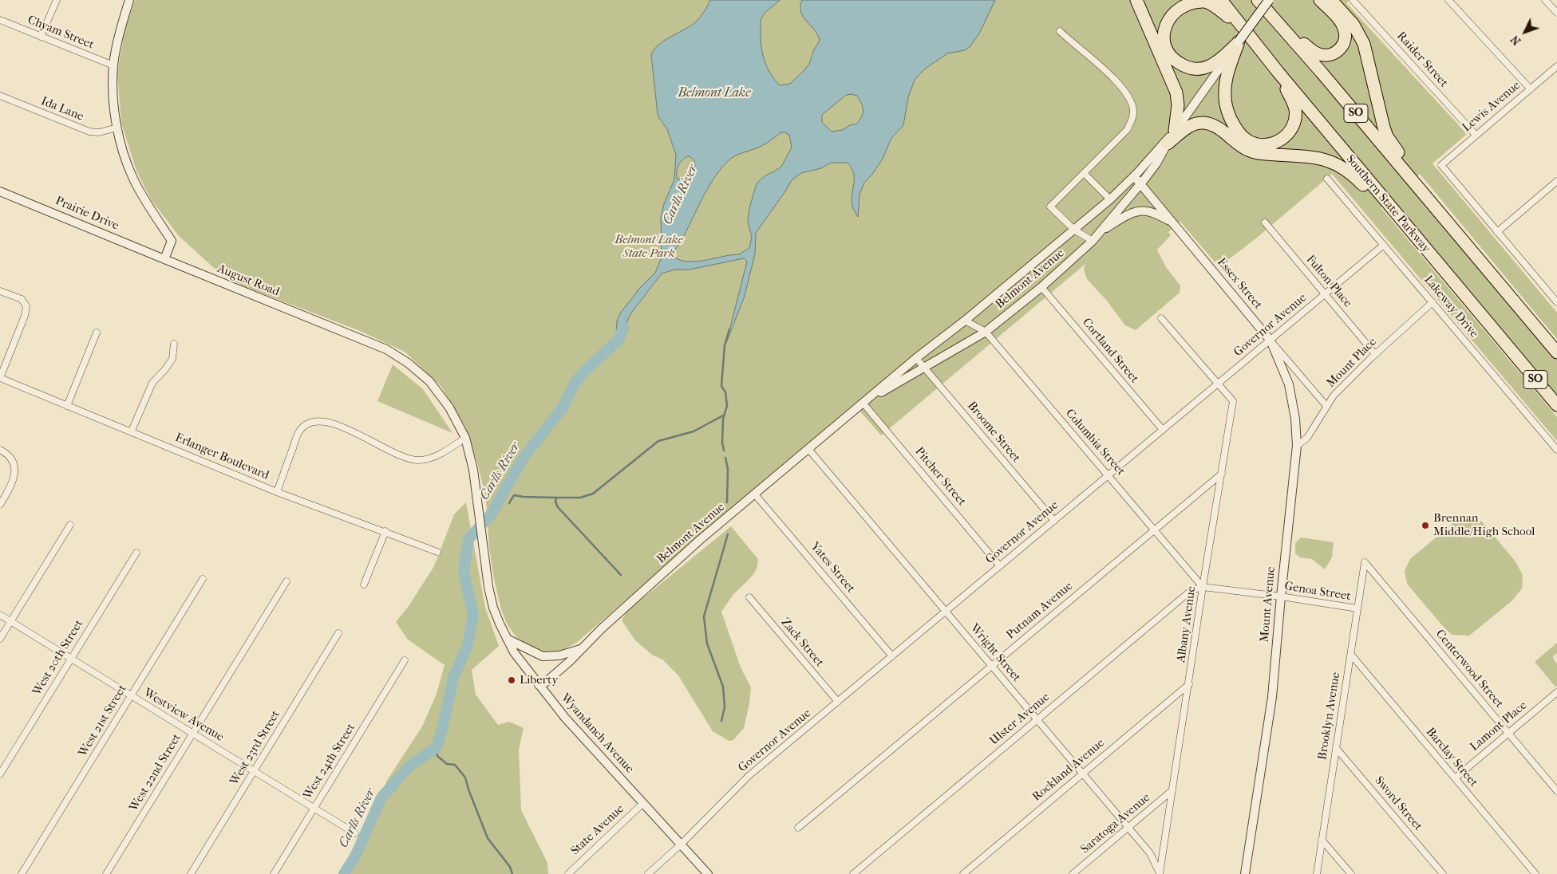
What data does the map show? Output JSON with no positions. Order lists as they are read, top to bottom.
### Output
{
  "streets": {
    "highway": ["SO", "Southern State Parkway"],
    "main road": ["Belmont Avenue"],
    "street": [
      "Chyam Street",
      "Raider Street",
      "Lewis Avenue",
      "Ida Lane",
      "Prairie Drive",
      "August Road",
      "Fulton Place",
      "Essex Street",
      "Lakeway Drive",
      "Governor Avenue",
      "Cortland Street",
      "Mount Place",
      "Broome Street",
      "Columbia Street",
      "Erlanger Boulevard",
      "Pitcher Street",
      "Yates Street",
      "Genoa Street",
      "Mount Avenue",
      "Putnam Avenue",
      "Albany Avenue",
      "Zack Street",
      "Wright Street",
      "West 20th Street",
      "Centerwood Street",
      "Westview Avenue",
      "Brooklyn Avenue",
      "Ulster Avenue",
      "West 21st Street",
      "Lamont Place",
      "Wyandanch Avenue",
      "West 23rd Street",
      "Barclay Street",
      "West 24th Street",
      "Rockland Avenue",
      "West 22nd Street",
      "Sword Street",
      "Saratoga Avenue",
      "State Avenue"
    ]
  },
  "crossings": [
    ["Raider Street", "Lewis Avenue"],
    ["Prairie Drive", "August Road"],
    ["Belmont Avenue", "Essex Street"],
    ["Belmont Avenue", "Cortland Street"],
    ["Belmont Avenue", "Broome Street"],
    ["Belmont Avenue", "Columbia Street"],
    ["Belmont Avenue", "Pitcher Street"],
    ["Belmont Avenue", "Yates Street"],
    ["Belmont Avenue", "Wright Street"],
    ["Belmont Avenue", "Wyandanch Avenue"],
    ["August Road", "Wyandanch Avenue"],
    ["Fulton Place", "Governor Avenue"],
    ["Fulton Place", "Mount Place"],
    ["Essex Street", "Governor Avenue"],
    ["Essex Street", "Mount Place"],
    ["Essex Street", "Mount Avenue"],
    ["Lakeway Drive", "Governor Avenue"],
    ["Lakeway Drive", "Mount Place"],
    ["Governor Avenue", "Cortland Street"],
    ["Governor Avenue", "Broome Street"],
    ["Governor Avenue", "Columbia Street"],
    ["Governor Avenue", "Pitcher Street"],
    ["Governor Avenue", "Yates Street"],
    ["Governor Avenue", "Mount Avenue"],
    ["Governor Avenue", "Albany Avenue"],
    ["Governor Avenue", "Zack Street"],
    ["Governor Avenue", "Wright Street"],
    ["Governor Avenue", "Wyandanch Avenue"],
    ["Mount Place", "Mount Avenue"],
    ["Columbia Street", "Genoa Street"],
    ["Columbia Street", "Putnam Avenue"],
    ["Columbia Street", "Albany Avenue"],
    ["Columbia Street", "Ulster Avenue"],
    ["Genoa Street", "Mount Avenue"],
    ["Genoa Street", "Albany Avenue"],
    ["Genoa Street", "Brooklyn Avenue"],
    ["Genoa Street", "Ulster Avenue"],
    ["Putnam Avenue", "Albany Avenue"],
    ["Putnam Avenue", "Wright Street"],
    ["Albany Avenue", "Wright Street"],
    ["Albany Avenue", "Ulster Avenue"],
    ["Albany Avenue", "Rockland Avenue"],
    ["Albany Avenue", "Saratoga Avenue"],
    ["Wright Street", "Ulster Avenue"],
    ["Wright Street", "Rockland Avenue"],
    ["Wright Street", "Saratoga Avenue"],
    ["West 20th Street", "Westview Avenue"],
    ["Centerwood Street", "Brooklyn Avenue"],
    ["Centerwood Street", "Lamont Place"],
    ["Westview Avenue", "West 21st Street"],
    ["Westview Avenue", "West 23rd Street"],
    ["Westview Avenue", "West 24th Street"],
    ["Westview Avenue", "West 22nd Street"],
    ["Brooklyn Avenue", "Barclay Street"],
    ["Brooklyn Avenue", "Sword Street"],
    ["Lamont Place", "Barclay Street"],
    ["Wyandanch Avenue", "State Avenue"]
  ],
  "water": ["Belmont Lake", "Carlls River"],
  "parks": ["Belmont Lake State Park"],
  "places": ["Brennan Middle/High School", "Liberty"],
  "north": "bottom left"
}
